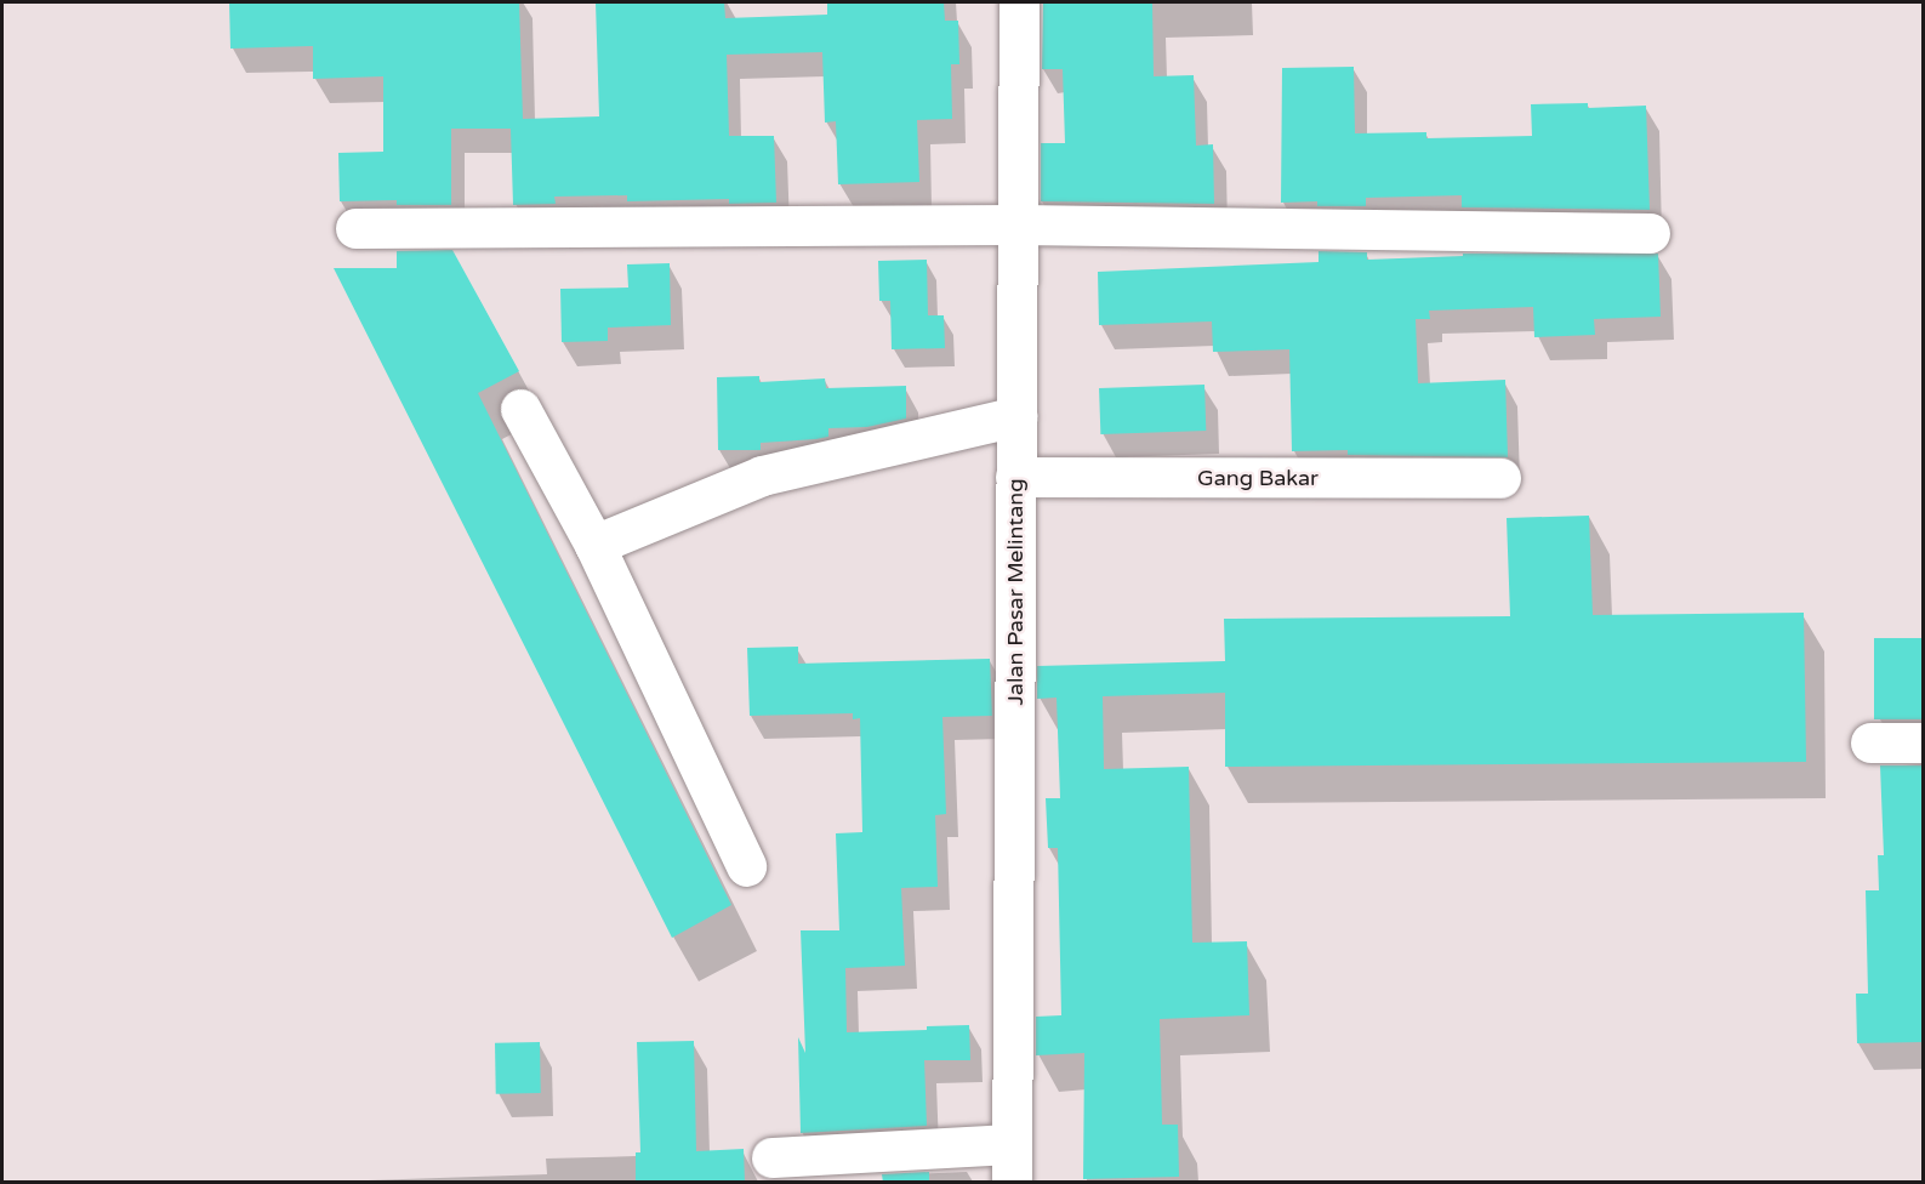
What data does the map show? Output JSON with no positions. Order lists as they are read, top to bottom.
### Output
{
  "streets": {
    "street": ["Gang Bakar", "Jalan Pasar Melintang"]
  },
  "crossings": [
    ["Gang Bakar", "Jalan Pasar Melintang"]
  ]
}
